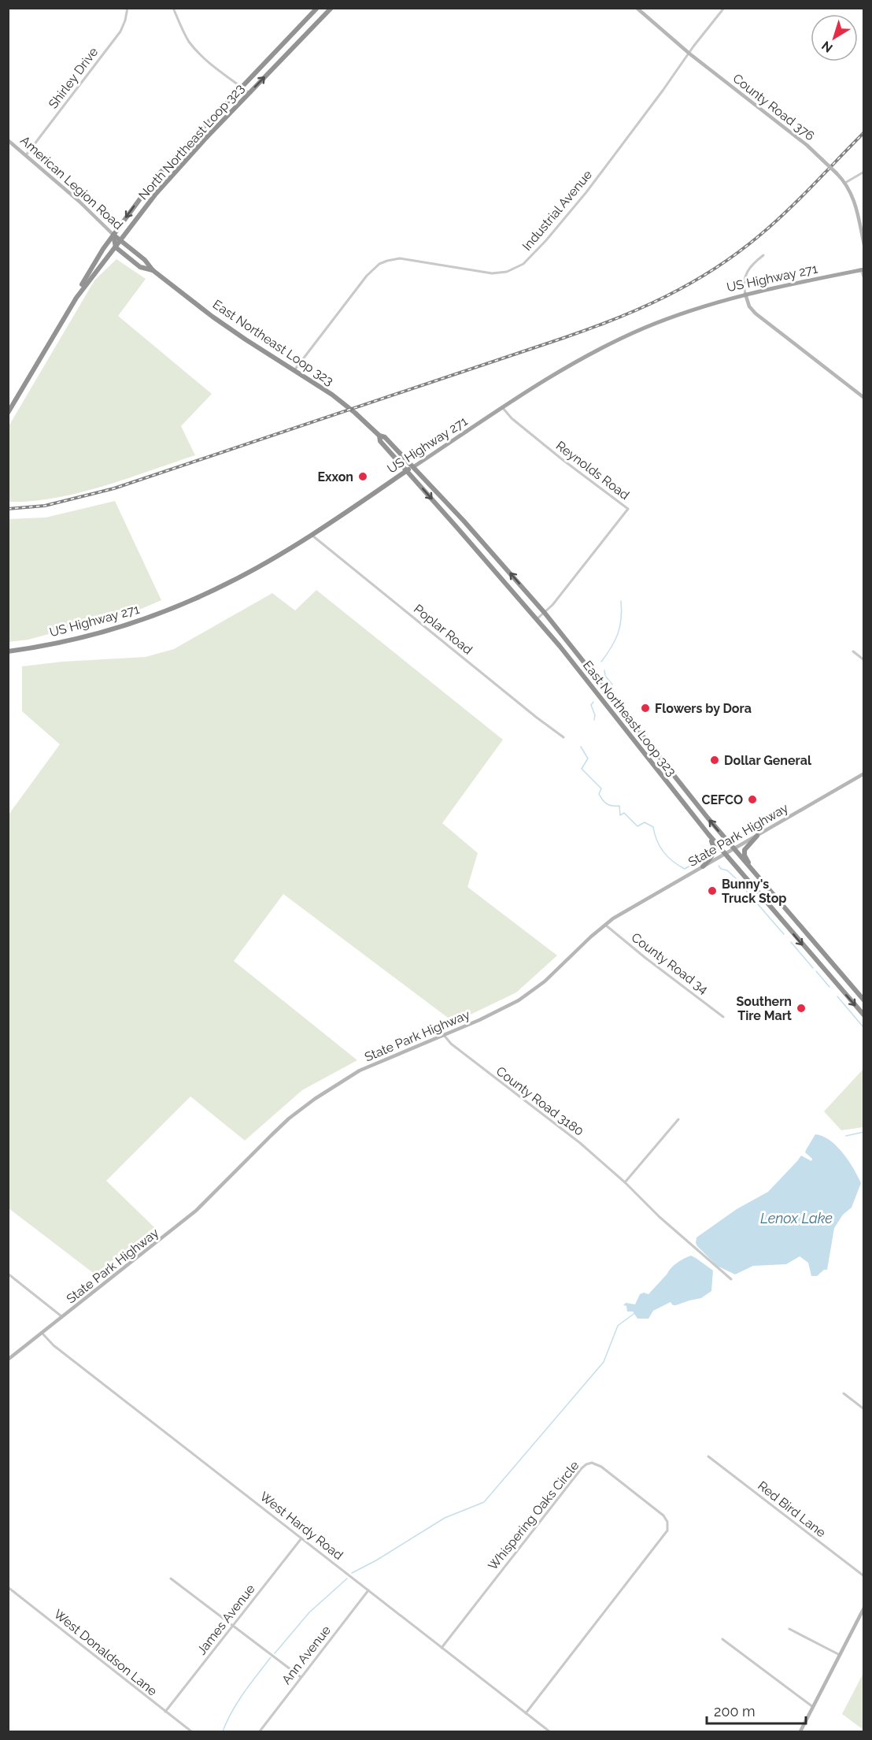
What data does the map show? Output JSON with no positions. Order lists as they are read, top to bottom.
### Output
{
  "streets": {
    "highway": [
      "North Northeast Loop 323",
      "American Legion Road",
      "US Highway 271",
      "East Northeast Loop 323"
    ],
    "main road": ["County Road 376", "State Park Highway"],
    "street": [
      "Shirley Drive",
      "Industrial Avenue",
      "Reynolds Road",
      "Poplar Road",
      "County Road 34",
      "County Road 3180",
      "Red Bird Lane",
      "Whispering Oaks Circle",
      "West Hardy Road",
      "James Avenue",
      "West Donaldson Lane",
      "Ann Avenue"
    ]
  },
  "crossings": [
    ["Shirley Drive", "American Legion Road"],
    ["County Road 376", "Industrial Avenue"],
    ["North Northeast Loop 323", "American Legion Road"],
    ["North Northeast Loop 323", "East Northeast Loop 323"],
    ["American Legion Road", "East Northeast Loop 323"],
    ["Industrial Avenue", "East Northeast Loop 323"],
    ["US Highway 271", "East Northeast Loop 323"],
    ["US Highway 271", "Reynolds Road"],
    ["US Highway 271", "Poplar Road"],
    ["East Northeast Loop 323", "Reynolds Road"],
    ["East Northeast Loop 323", "State Park Highway"],
    ["State Park Highway", "County Road 34"],
    ["State Park Highway", "County Road 3180"],
    ["State Park Highway", "West Hardy Road"],
    ["Whispering Oaks Circle", "West Hardy Road"],
    ["West Hardy Road", "James Avenue"],
    ["West Hardy Road", "Ann Avenue"],
    ["James Avenue", "West Donaldson Lane"]
  ],
  "water": ["Lenox Lake"],
  "places": [
    "Exxon",
    "Flowers by Dora",
    "Dollar General",
    "CEFCO",
    "Bunny's Truck Stop",
    "Southern Tire Mart"
  ],
  "scale_bar": "200 m",
  "north": "bottom left"
}
